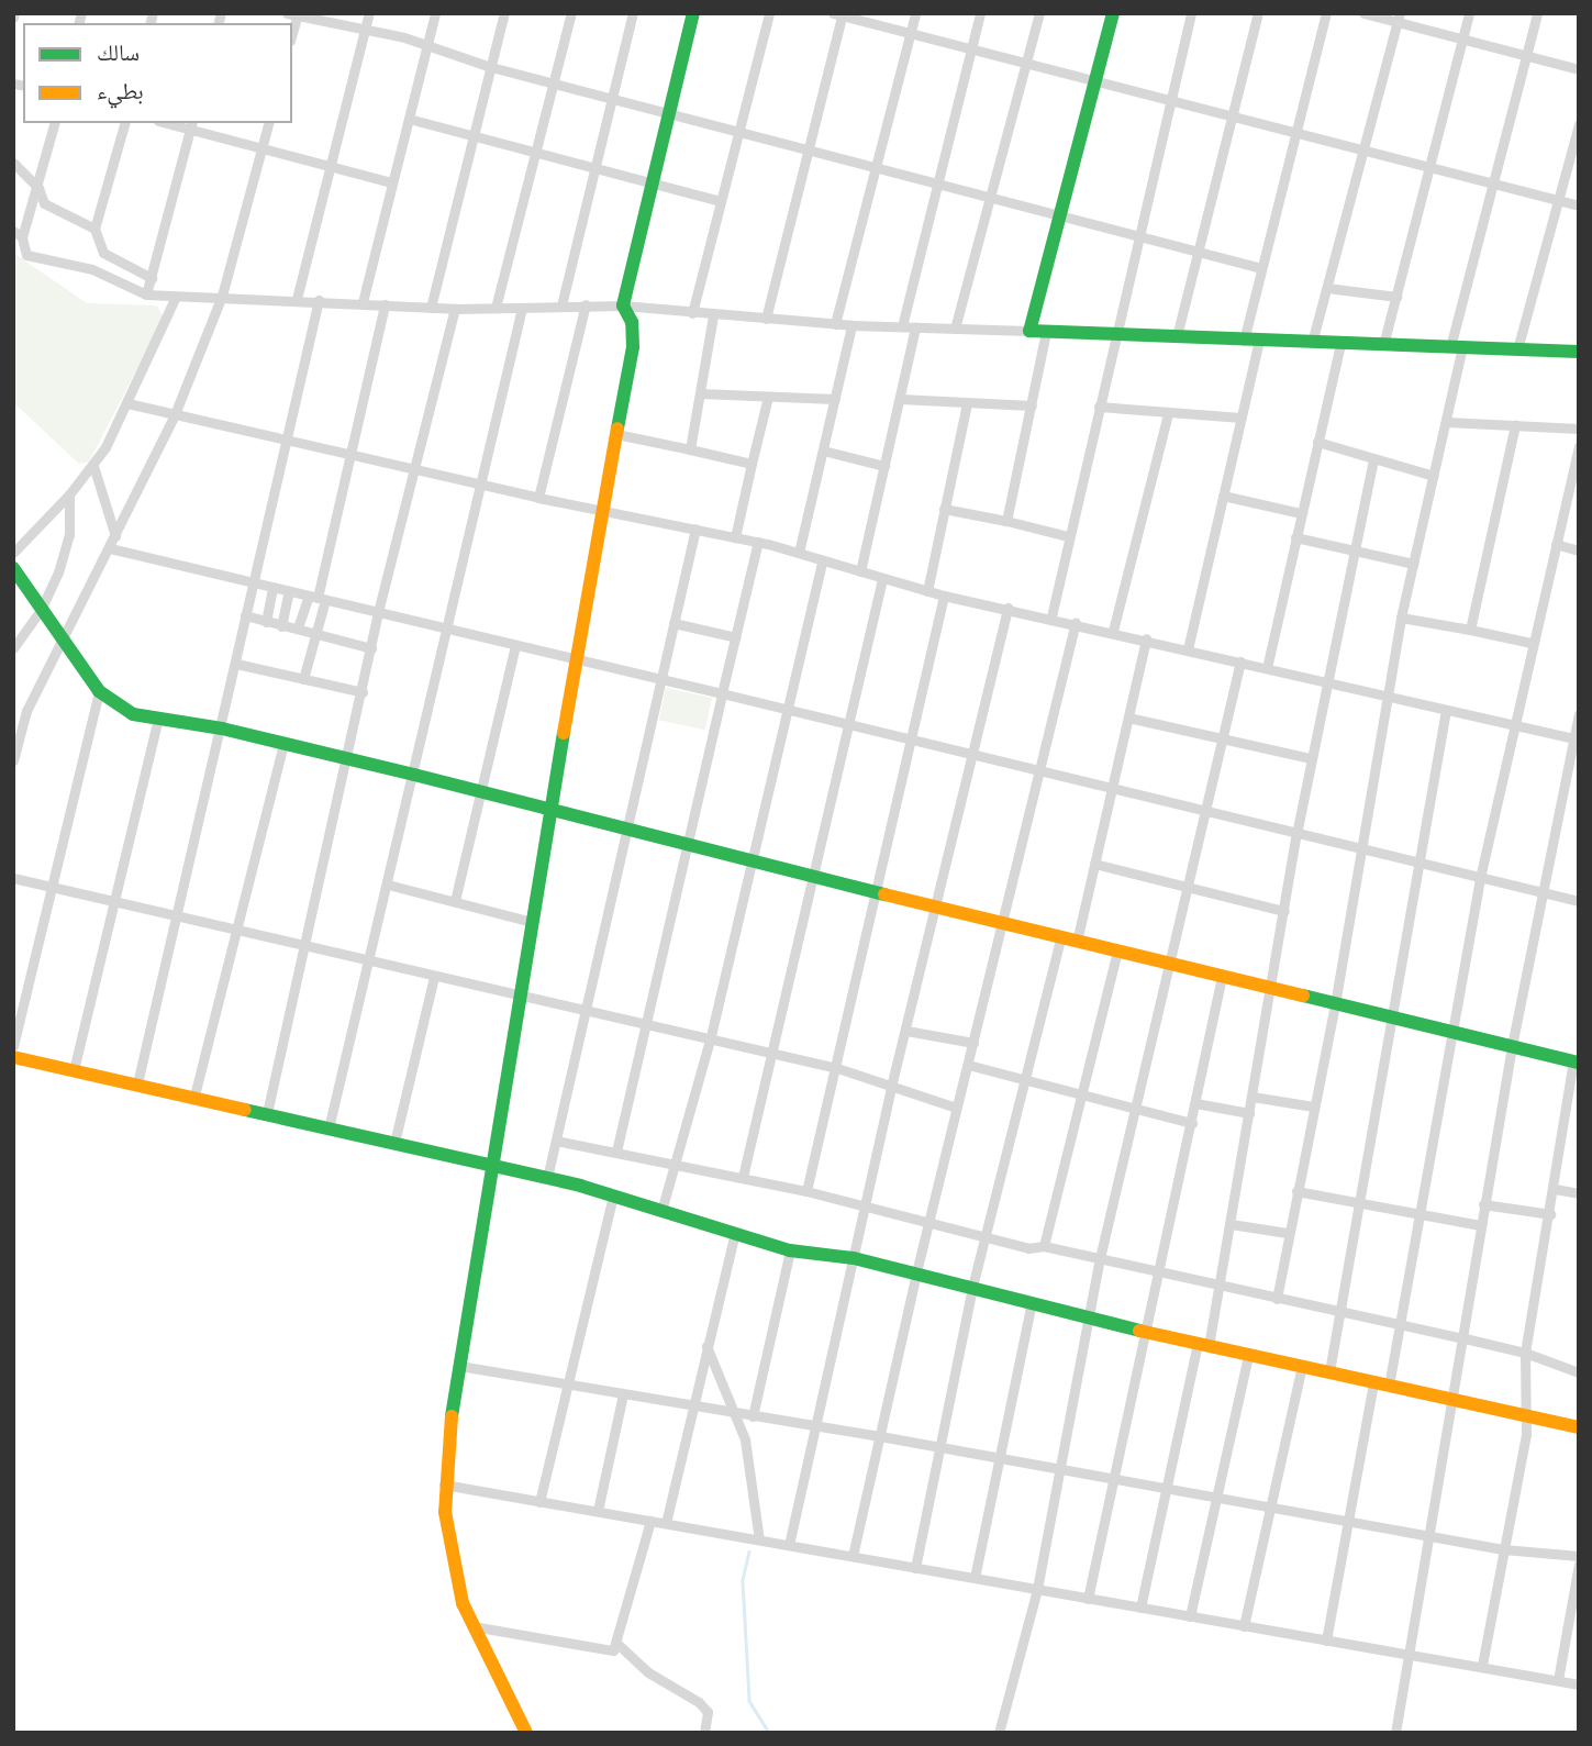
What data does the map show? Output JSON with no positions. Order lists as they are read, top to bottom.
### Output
{
  "legend": ["سالك", "بطيء"]
}
